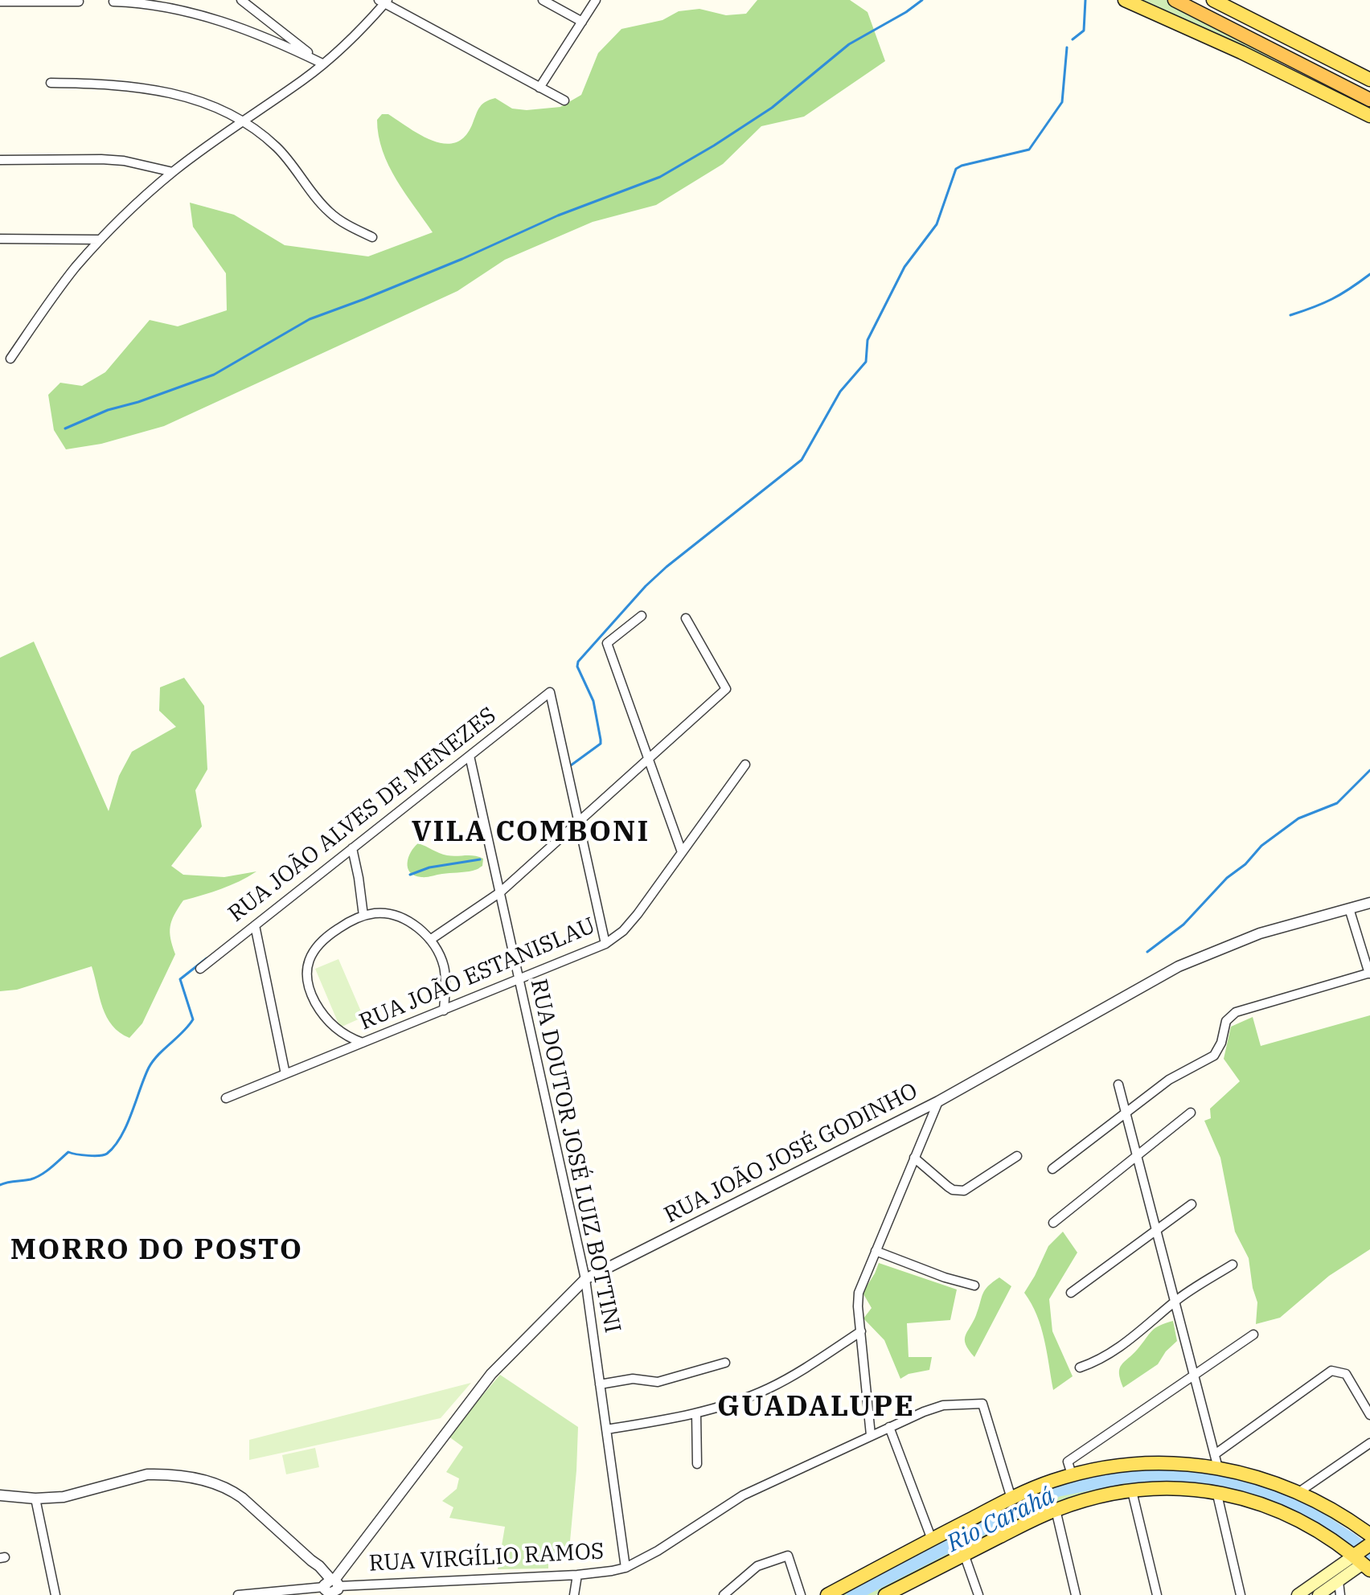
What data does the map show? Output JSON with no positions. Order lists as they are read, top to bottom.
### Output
{
  "streets": {
    "street": [
      "RUA JOÃO ALVES DE MENEZES",
      "RUA JOÃO ESTANISLAU",
      "RUA JOÃO JOSÉ GODINHO",
      "RUA DOUTOR JOSÉ LUIZ BOTTINI",
      "RUA VIRGÍLIO RAMOS"
    ]
  },
  "crossings": [
    ["RUA JOÃO ALVES DE MENEZES", "RUA DOUTOR JOSÉ LUIZ BOTTINI"],
    ["RUA JOÃO ESTANISLAU", "RUA DOUTOR JOSÉ LUIZ BOTTINI"],
    ["RUA JOÃO JOSÉ GODINHO", "RUA DOUTOR JOSÉ LUIZ BOTTINI"],
    ["RUA JOÃO JOSÉ GODINHO", "RUA VIRGÍLIO RAMOS"],
    ["RUA DOUTOR JOSÉ LUIZ BOTTINI", "RUA VIRGÍLIO RAMOS"]
  ],
  "districts": ["VILA COMBONI", "MORRO DO POSTO", "GUADALUPE"],
  "water": ["Rio Carahá"]
}
